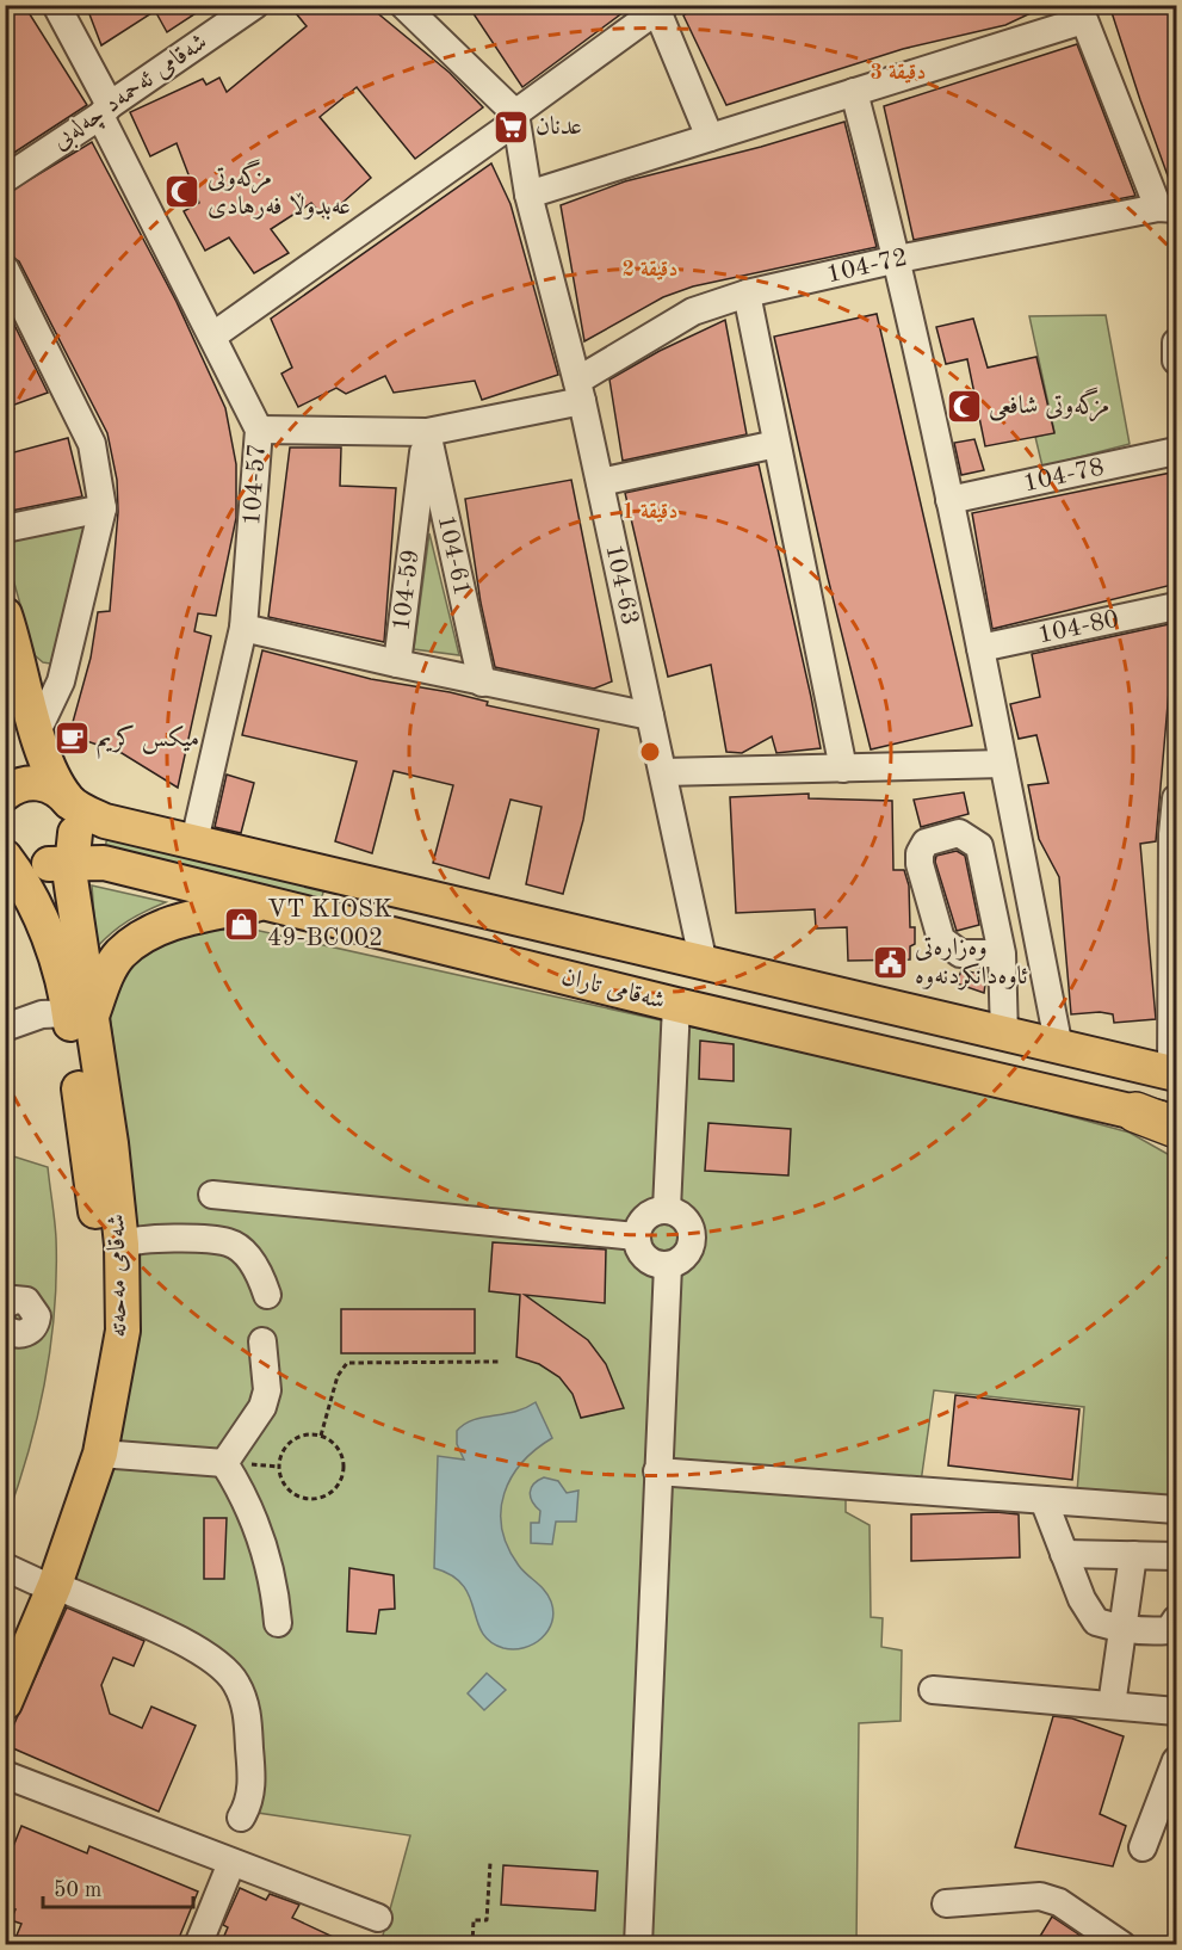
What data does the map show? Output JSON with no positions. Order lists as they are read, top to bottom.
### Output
{
  "streets": {
    "main road": ["شەقامی تاران", "شەقامی مەحەتە"],
    "street": [
      "شەقامی ئەحمەد چەلەبی",
      "104-72",
      "104-78",
      "104-57",
      "104-61",
      "104-63",
      "104-59",
      "104-80"
    ]
  },
  "crossings": [
    ["شەقامی ئەحمەد چەلەبی", "104-57"],
    ["104-72", "104-57"],
    ["104-72", "104-61"],
    ["104-72", "104-63"],
    ["104-72", "104-59"],
    ["104-57", "شەقامی تاران"],
    ["104-61", "104-59"],
    ["104-63", "شەقامی تاران"],
    ["شەقامی تاران", "شەقامی مەحەتە"]
  ],
  "places": {
    "supermarket": ["عدنان"],
    "mosque": ["مزگەوتی عەبدوڵا فەرهادی", "مزگەوتی شافعی"],
    "cafe": ["ميكس كريم"],
    "shop": ["VT KIOSK 49-BC002"],
    "public building": ["وەزارەتی ئاوەدانکردنەوە"]
  },
  "scale_bar": "50 m",
  "rings": ["3 دقيقة", "2 دقيقة", "1 دقيقة"]
}
